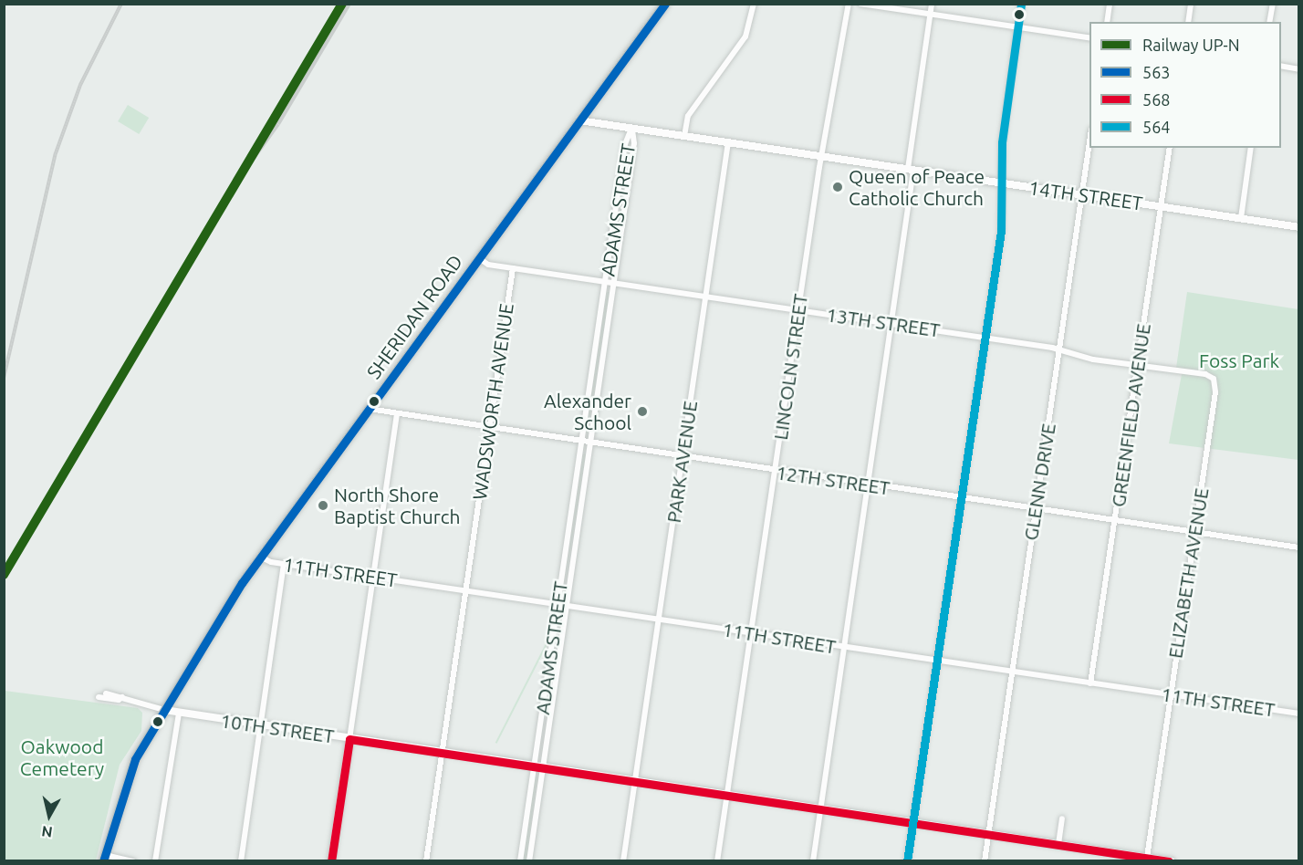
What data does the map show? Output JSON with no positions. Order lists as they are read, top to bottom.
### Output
{
  "streets": {
    "highway": ["SHERIDAN ROAD"],
    "street": [
      "14TH STREET",
      "ADAMS STREET",
      "13TH STREET",
      "LINCOLN STREET",
      "WADSWORTH AVENUE",
      "GREENFIELD AVENUE",
      "PARK AVENUE",
      "12TH STREET",
      "GLENN DRIVE",
      "11TH STREET",
      "ELIZABETH AVENUE",
      "10TH STREET"
    ]
  },
  "crossings": [
    ["14TH STREET", "ADAMS STREET"],
    ["14TH STREET", "SHERIDAN ROAD"],
    ["14TH STREET", "LINCOLN STREET"],
    ["14TH STREET", "GREENFIELD AVENUE"],
    ["14TH STREET", "PARK AVENUE"],
    ["14TH STREET", "GLENN DRIVE"],
    ["ADAMS STREET", "13TH STREET"],
    ["ADAMS STREET", "12TH STREET"],
    ["ADAMS STREET", "11TH STREET"],
    ["ADAMS STREET", "10TH STREET"],
    ["SHERIDAN ROAD", "13TH STREET"],
    ["SHERIDAN ROAD", "12TH STREET"],
    ["SHERIDAN ROAD", "11TH STREET"],
    ["SHERIDAN ROAD", "10TH STREET"],
    ["13TH STREET", "LINCOLN STREET"],
    ["13TH STREET", "WADSWORTH AVENUE"],
    ["13TH STREET", "GREENFIELD AVENUE"],
    ["13TH STREET", "PARK AVENUE"],
    ["13TH STREET", "GLENN DRIVE"],
    ["13TH STREET", "ELIZABETH AVENUE"],
    ["LINCOLN STREET", "12TH STREET"],
    ["LINCOLN STREET", "11TH STREET"],
    ["LINCOLN STREET", "10TH STREET"],
    ["WADSWORTH AVENUE", "12TH STREET"],
    ["WADSWORTH AVENUE", "11TH STREET"],
    ["WADSWORTH AVENUE", "10TH STREET"],
    ["GREENFIELD AVENUE", "12TH STREET"],
    ["GREENFIELD AVENUE", "11TH STREET"],
    ["PARK AVENUE", "12TH STREET"],
    ["PARK AVENUE", "11TH STREET"],
    ["PARK AVENUE", "10TH STREET"],
    ["12TH STREET", "GLENN DRIVE"],
    ["12TH STREET", "ELIZABETH AVENUE"],
    ["GLENN DRIVE", "11TH STREET"],
    ["GLENN DRIVE", "10TH STREET"],
    ["11TH STREET", "ELIZABETH AVENUE"],
    ["ELIZABETH AVENUE", "10TH STREET"]
  ],
  "parks": ["Foss Park", "Oakwood Cemetery"],
  "places": ["Queen of Peace Catholic Church", "Alexander School", "North Shore Baptist Church"],
  "lines": [
    "rail line UP-N",
    "transit line 563",
    "transit line 564",
    "transit line 568"
  ],
  "legend": [
    "Railway UP-N",
    "563",
    "568",
    "564"
  ],
  "north": "bottom"
}
